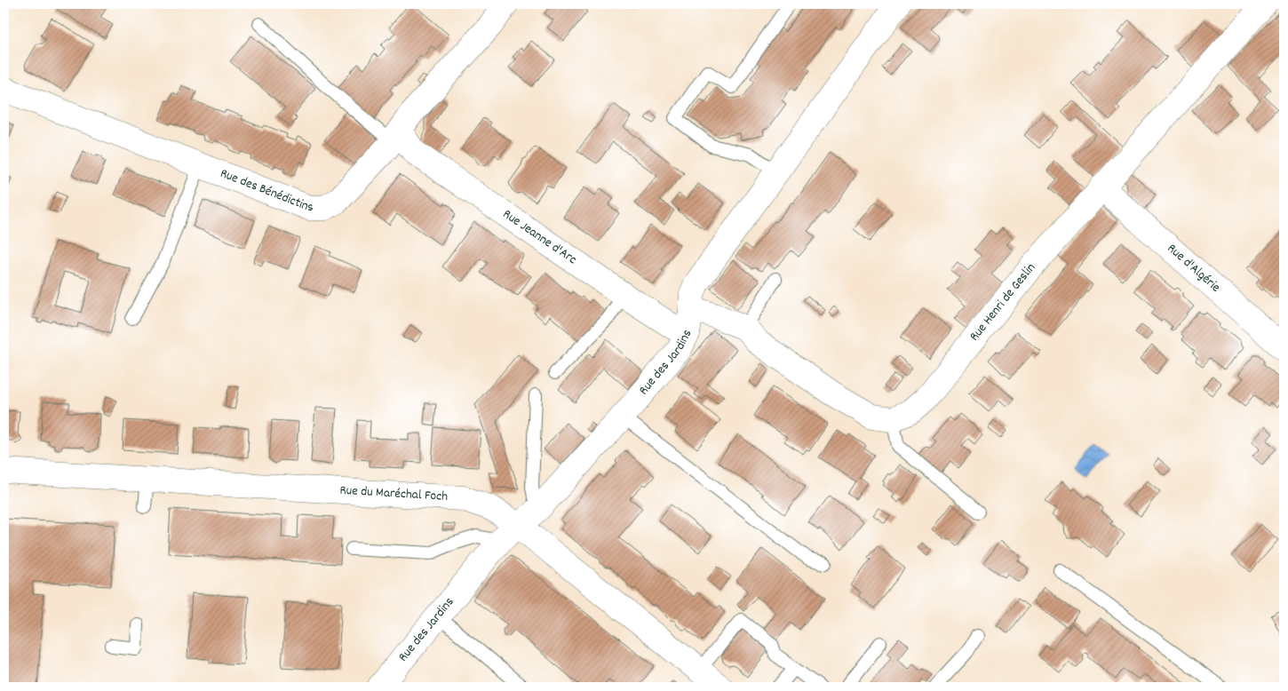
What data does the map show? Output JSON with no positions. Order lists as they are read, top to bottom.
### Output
{
  "streets": {
    "street": [
      "Rue des Bénédictins",
      "Rue Jeanne d'Arc",
      "Rue d'Algérie",
      "Rue Henri de Geslin",
      "Rue des Jardins",
      "Rue du Maréchal Foch"
    ]
  },
  "crossings": [
    ["Rue des Bénédictins", "Rue Jeanne d'Arc"],
    ["Rue Jeanne d'Arc", "Rue des Jardins"],
    ["Rue d'Algérie", "Rue Henri de Geslin"],
    ["Rue des Jardins", "Rue du Maréchal Foch"]
  ]
}
